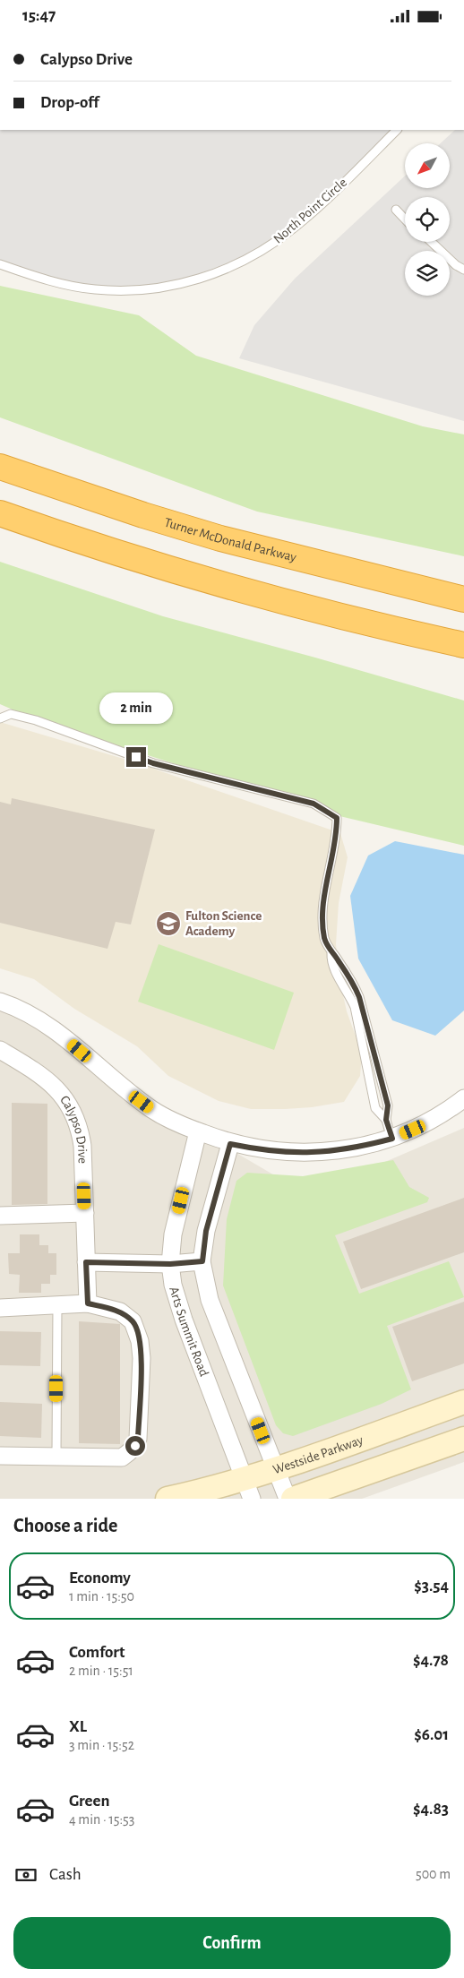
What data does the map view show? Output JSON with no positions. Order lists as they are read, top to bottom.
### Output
{
  "streets": {
    "highway": ["Turner McDonald Parkway"],
    "main road": ["Westside Parkway"],
    "street": ["Calypso Drive", "Arts Summit Road"],
    "lane": ["North Point Circle"]
  },
  "crossings": [
    ["Arts Summit Road", "Westside Parkway"]
  ],
  "places": {
    "school or university": ["Fulton Science Academy"]
  },
  "north": "bottom left",
  "page": {
    "status": "15:47",
    "banner": ["Calypso Drive", "Drop-off"],
    "bubble": "2 min",
    "heading": "Choose a ride",
    "list": [
      {
        "name": "Economy",
        "note": "1 min · 15:50",
        "value": "$3.54"
      },
      {
        "name": "Comfort",
        "note": "2 min · 15:51",
        "value": "$4.78"
      },
      {
        "name": "XL",
        "note": "3 min · 15:52",
        "value": "$6.01"
      },
      {
        "name": "Green",
        "note": "4 min · 15:53",
        "value": "$4.83"
      }
    ],
    "pay": ["Cash", "500 m"],
    "buttons": "Confirm"
  }
}
